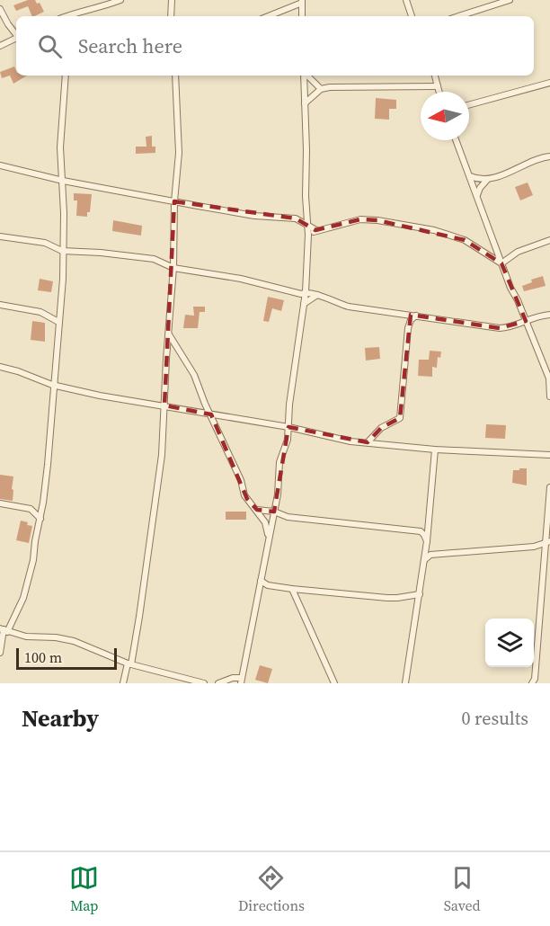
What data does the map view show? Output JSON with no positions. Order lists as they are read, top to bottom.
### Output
{
  "scale_bar": "100 m",
  "north": "left",
  "page": {
    "search": "Search here",
    "scale": "100 m",
    "heading": ["Nearby", "0 results"],
    "nav": ["Map", "Directions", "Saved"]
  }
}
